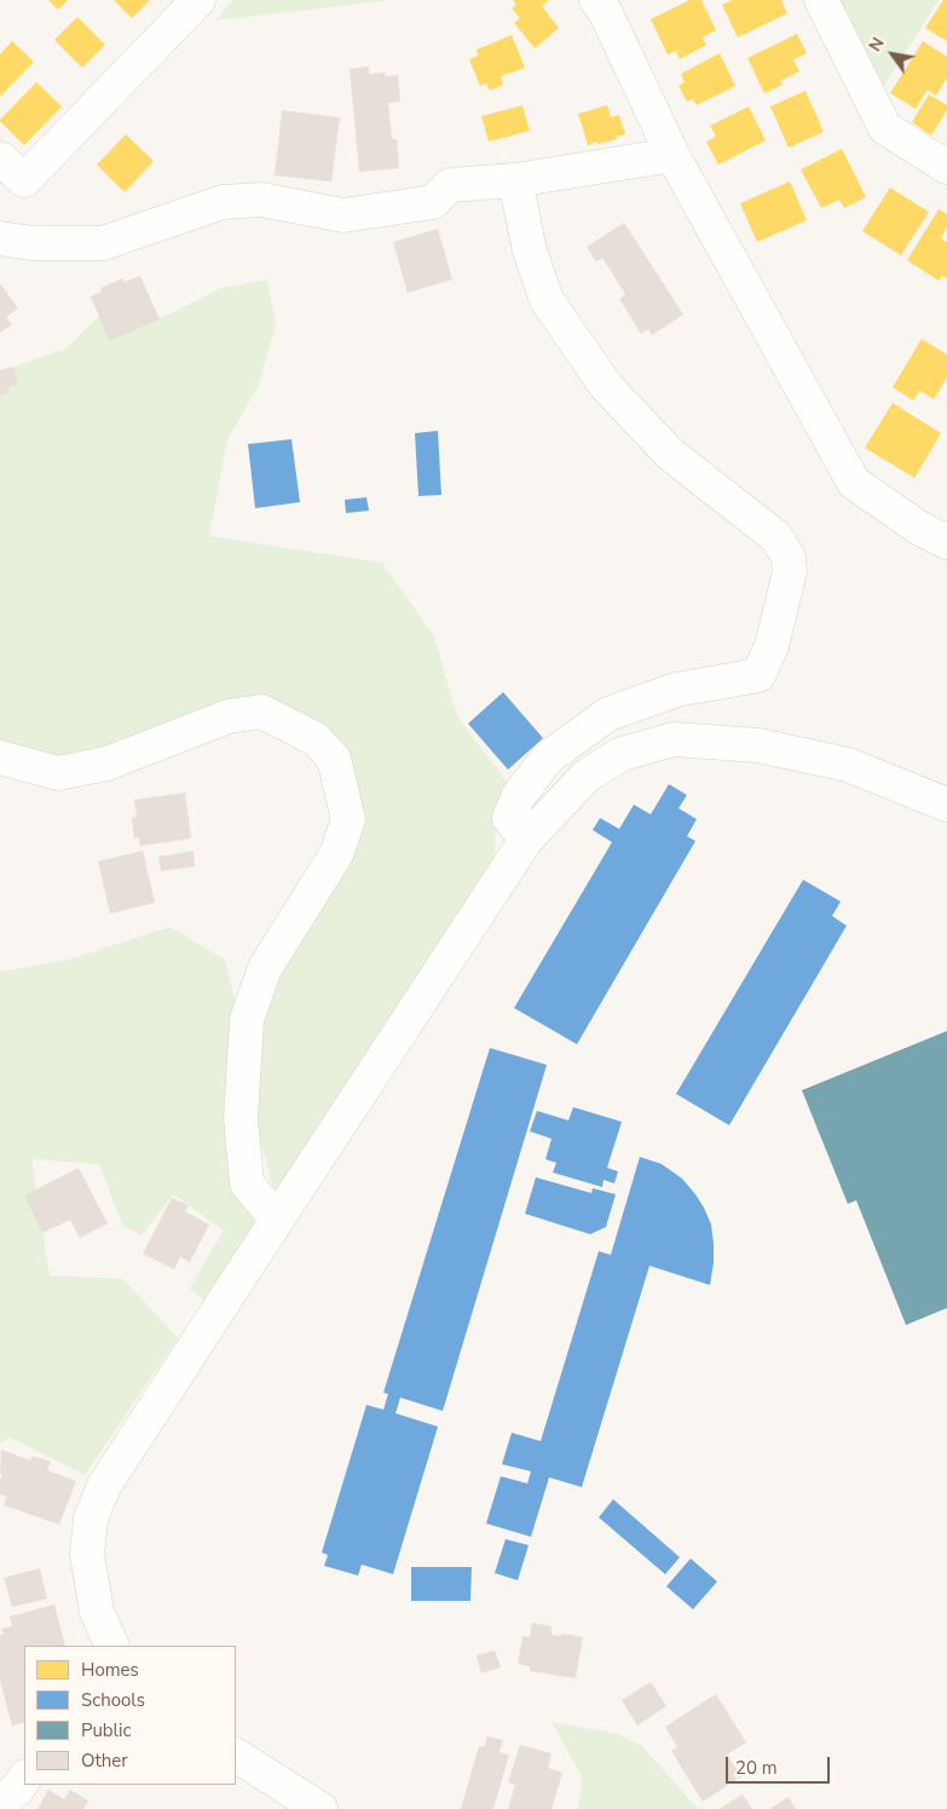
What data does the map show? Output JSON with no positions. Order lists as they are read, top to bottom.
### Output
{
  "legend": [
    "Homes",
    "Schools",
    "Public",
    "Other"
  ],
  "scale_bar": "20 m",
  "north": "top left"
}
